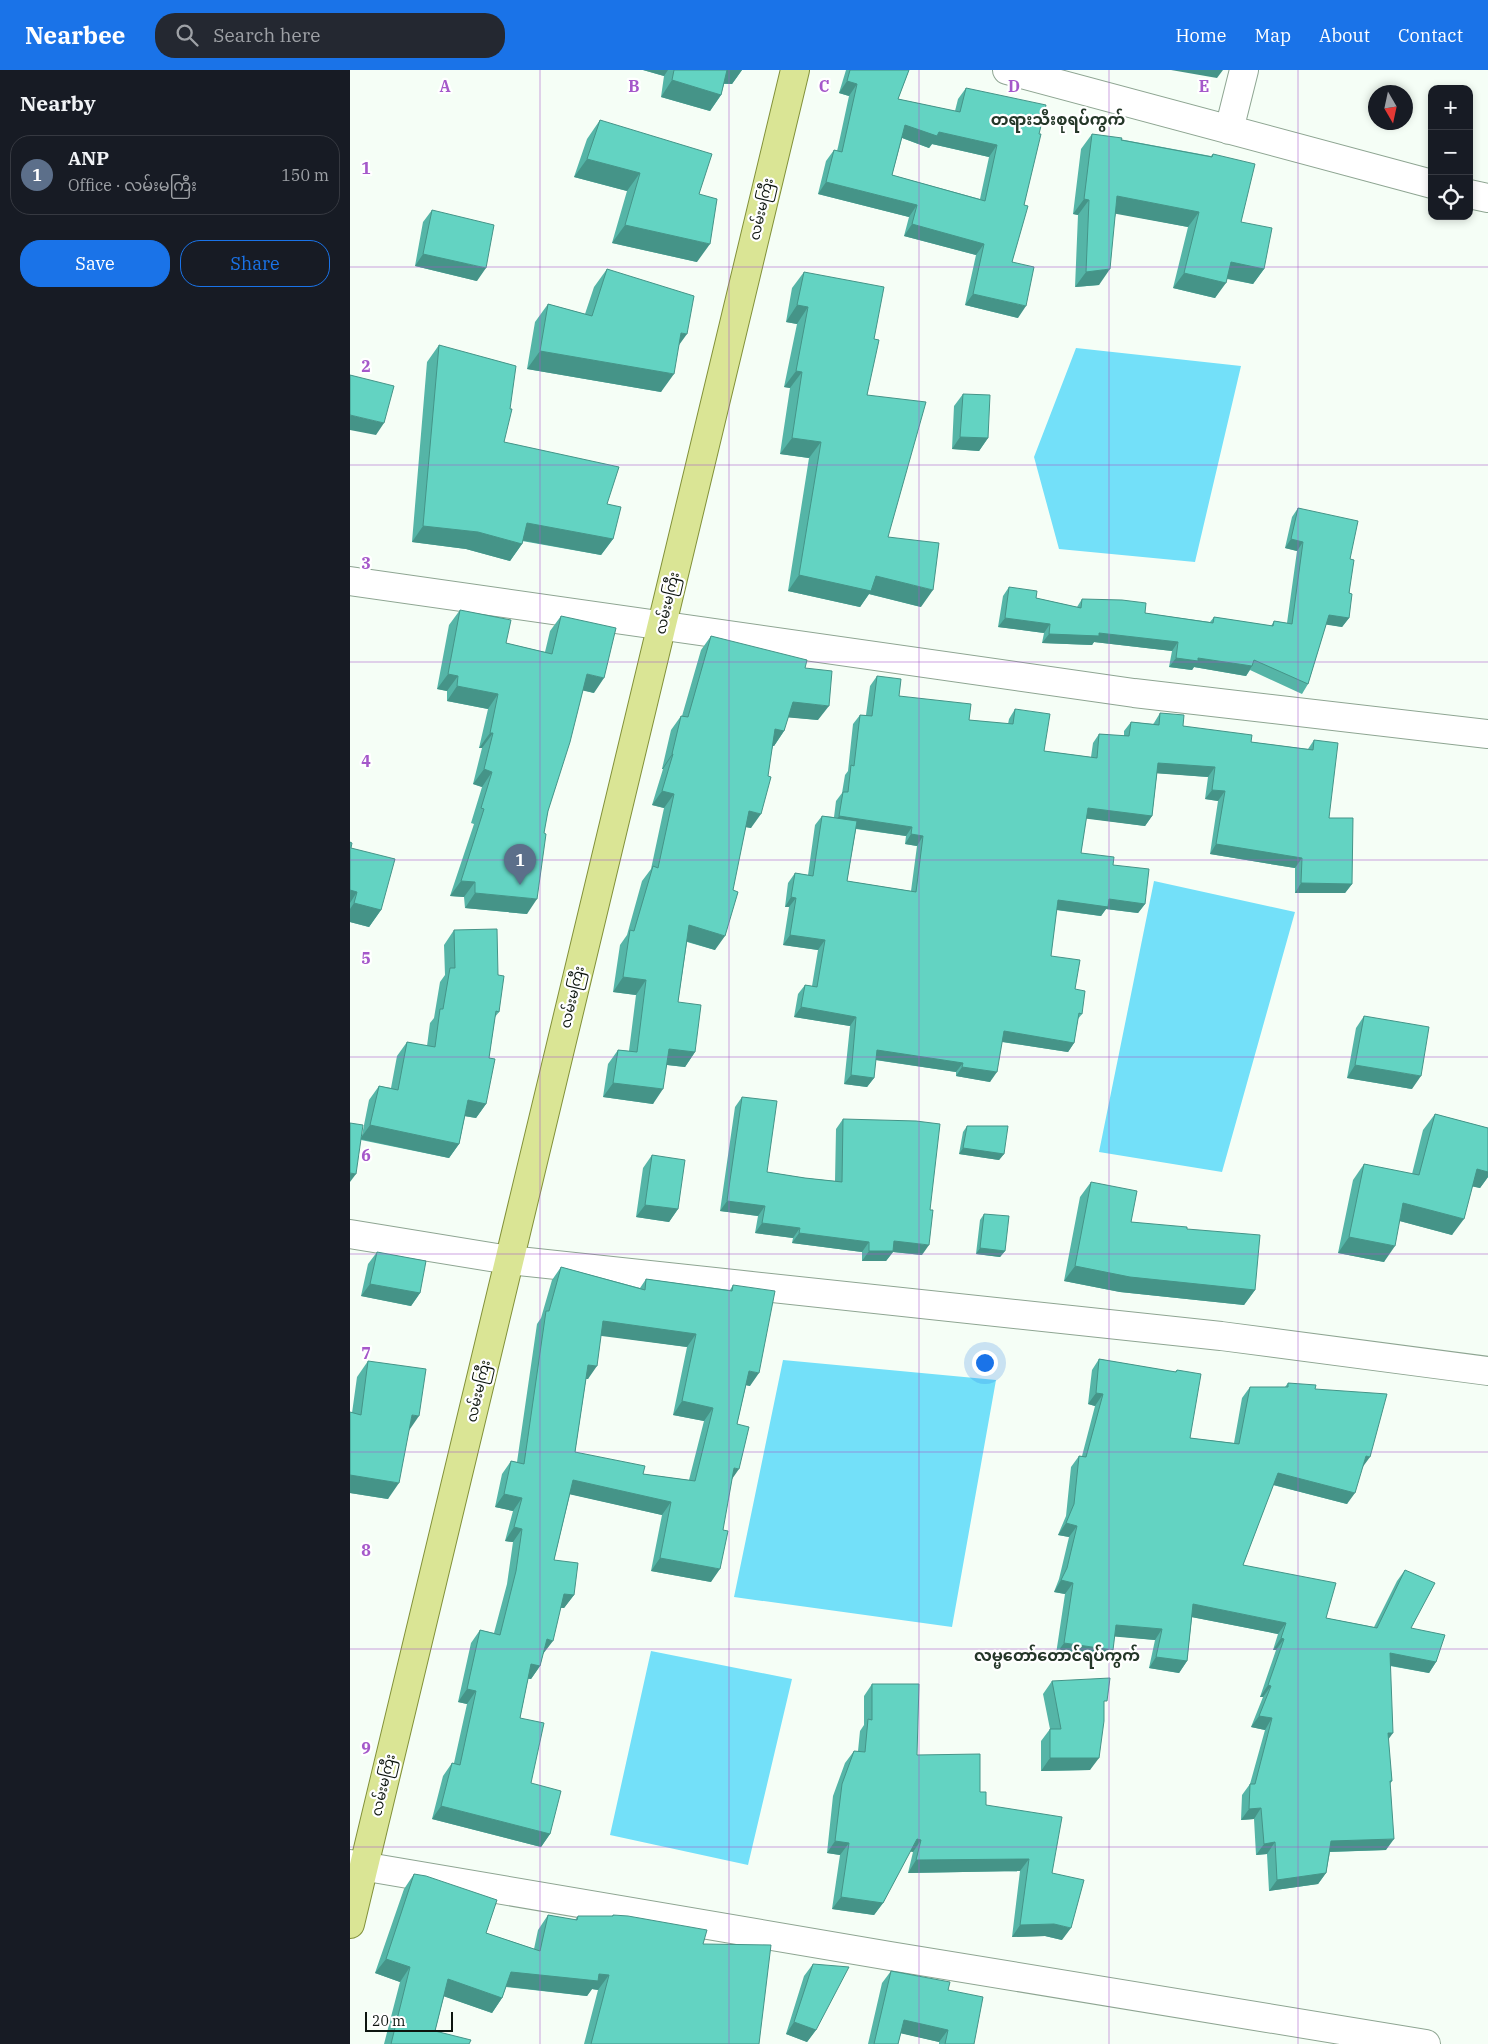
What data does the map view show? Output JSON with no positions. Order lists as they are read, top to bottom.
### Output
{
  "streets": {
    "main road": ["လမ်းမကြီး"]
  },
  "districts": ["တရားသီးစုရပ်ကွက်", "လမ္မတော်တောင်ရပ်ကွက်"],
  "scale_bar": "20 m",
  "north": "bottom",
  "page": {
    "header": "Nearbee",
    "search": "Search here",
    "nav": [
      "Home",
      "Map",
      "About",
      "Contact"
    ],
    "heading": "Nearby",
    "map_buttons": ["+", "−"],
    "list": [
      {
        "mark": "1",
        "name": "ANP",
        "note": "Office · လမ်းမကြီး",
        "value": "150 m"
      }
    ],
    "buttons": ["Save", "Share"],
    "pins": "1",
    "scale": "20 m"
  },
  "grid": {
    "columns": [
      "A",
      "B",
      "C",
      "D",
      "E"
    ],
    "rows": [
      "1",
      "2",
      "3",
      "4",
      "5",
      "6",
      "7",
      "8",
      "9"
    ]
  }
}
